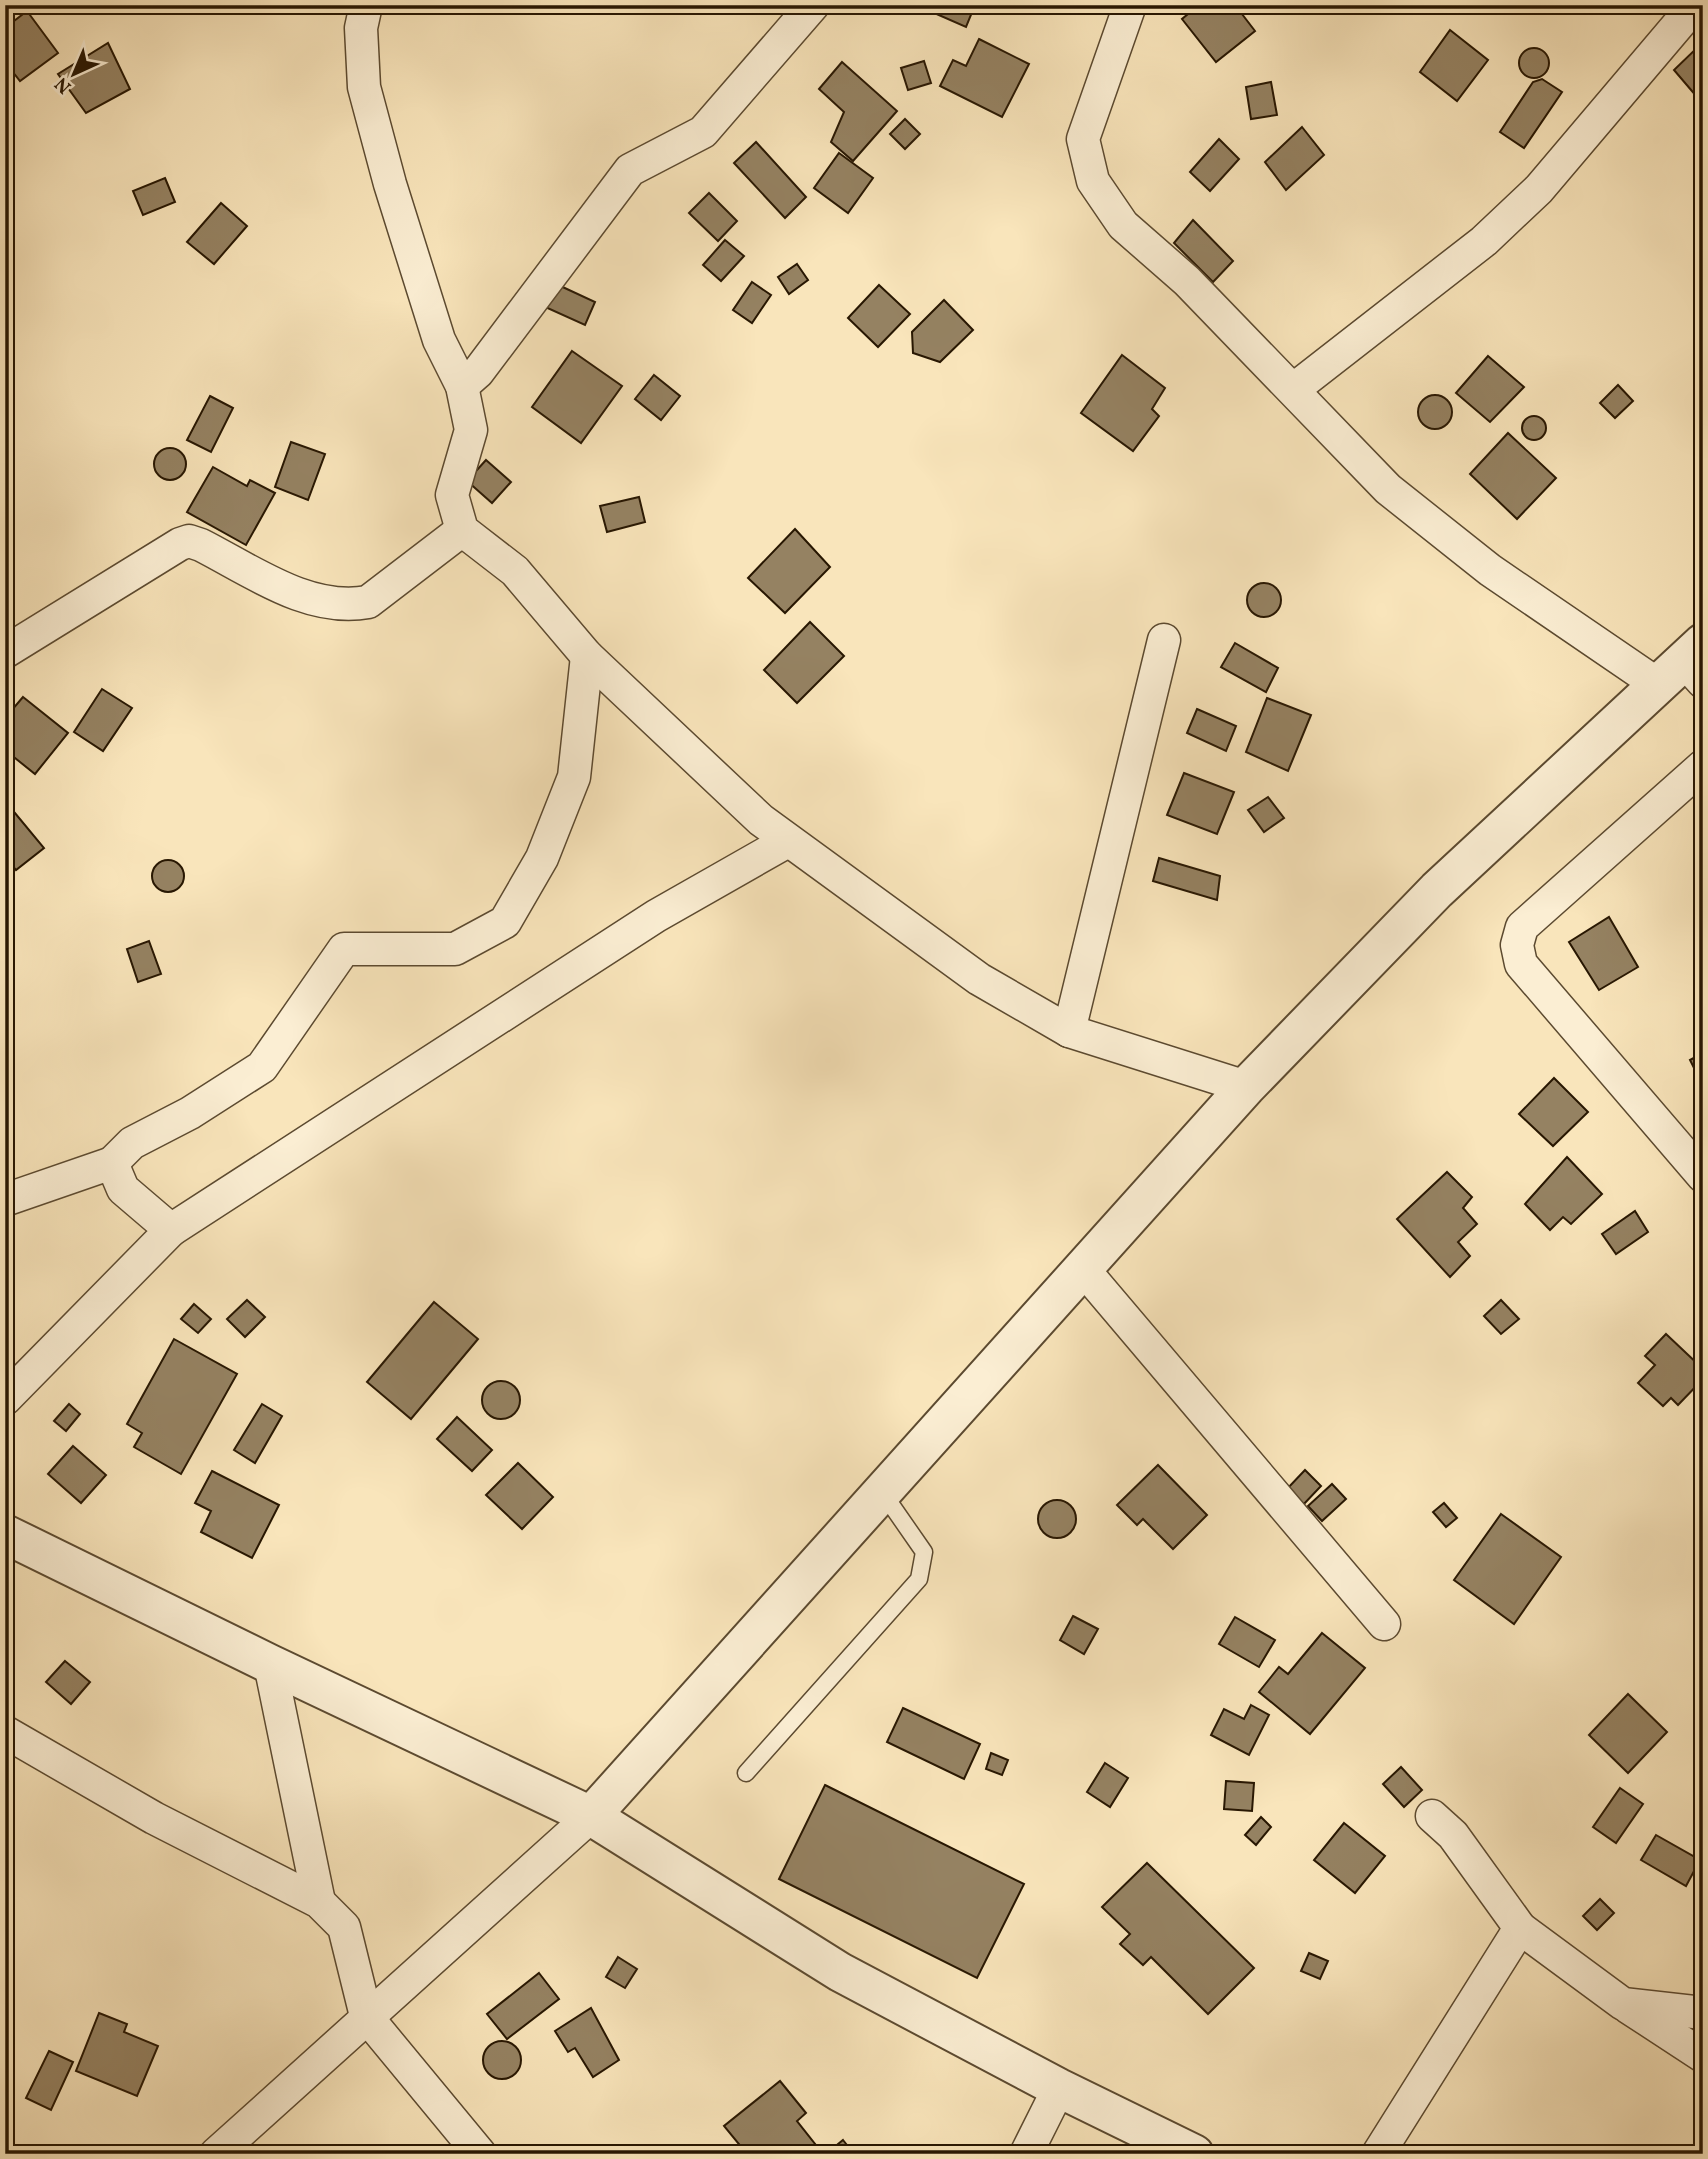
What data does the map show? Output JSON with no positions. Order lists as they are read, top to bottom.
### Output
{
  "north": "bottom left"
}
